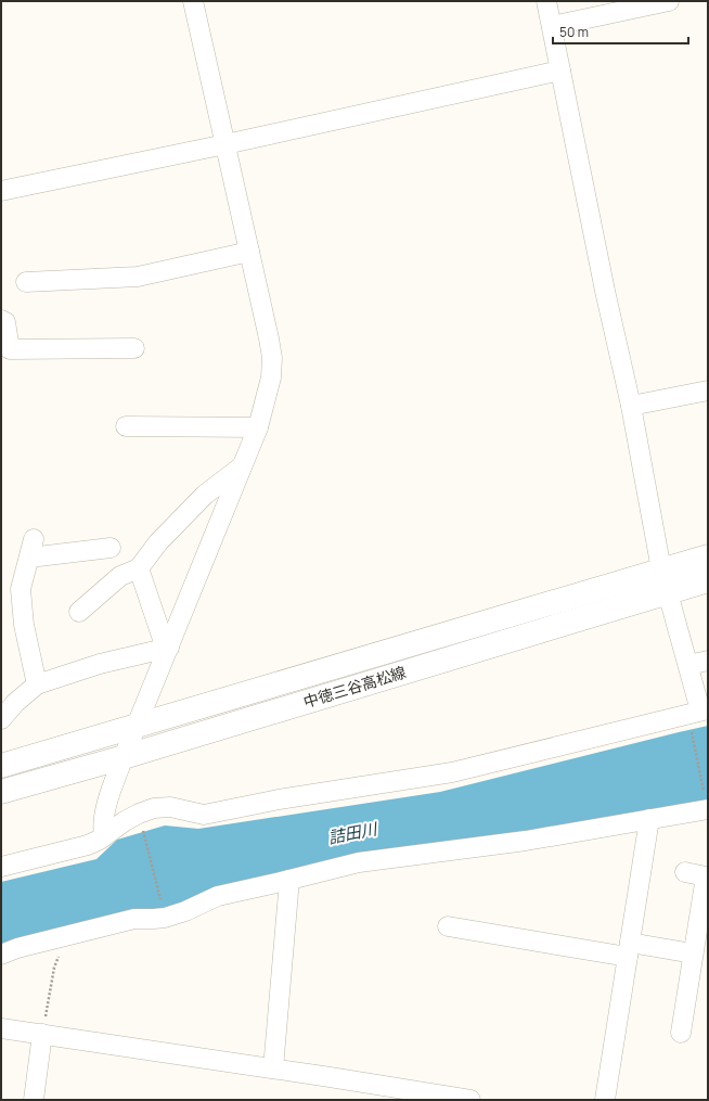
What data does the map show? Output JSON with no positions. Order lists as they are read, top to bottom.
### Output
{
  "streets": {
    "main road": ["中徳三谷高松線"]
  },
  "water": ["詰田川"],
  "scale_bar": "50 m"
}
